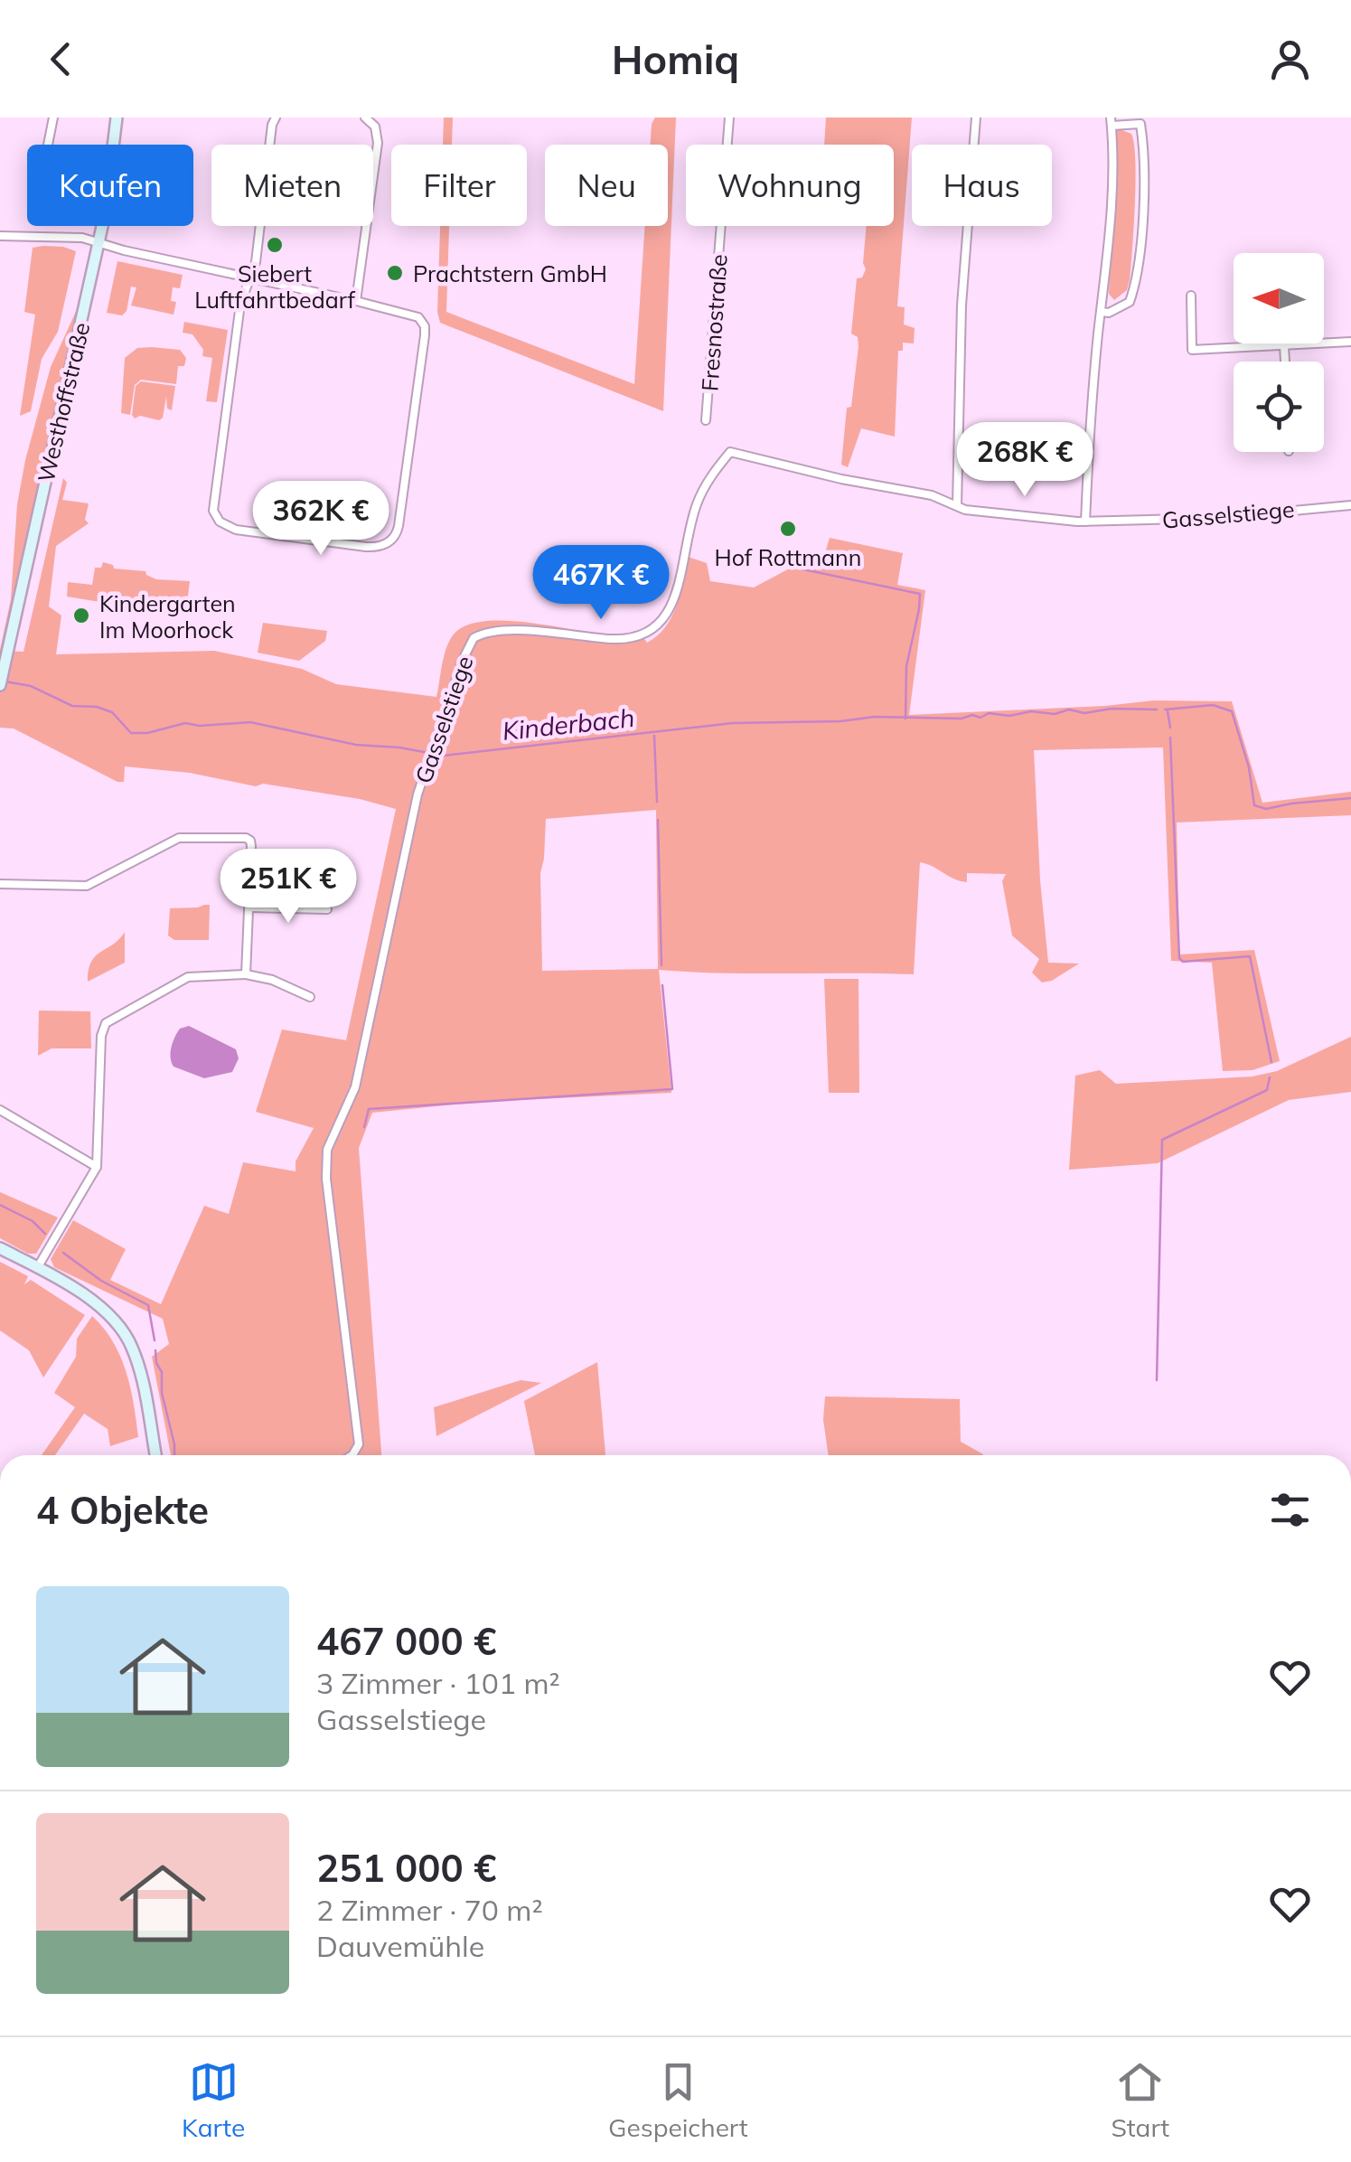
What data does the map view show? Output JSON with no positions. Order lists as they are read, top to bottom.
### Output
{
  "streets": {
    "street": ["Fresnostraße", "Westhoffstraße", "Gasselstiege"]
  },
  "water": ["Kinderbach"],
  "places": [
    "Siebert Luftfahrtbedarf",
    "Prachtstern GmbH",
    "Hof Rottmann",
    "Kindergarten Im Moorhock"
  ],
  "north": "left",
  "page": {
    "header": "Homiq",
    "chip": [
      "Kaufen",
      "Mieten",
      "Filter",
      "Neu",
      "Wohnung",
      "Haus"
    ],
    "price": [
      "268K €",
      "362K €",
      "467K €",
      "251K €"
    ],
    "heading": "4 Objekte",
    "list": [
      {
        "name": "467 000 €",
        "note": "3 Zimmer · 101 m² · Gasselstiege"
      },
      {
        "name": "251 000 €",
        "note": "2 Zimmer · 70 m² · Dauvemühle"
      }
    ],
    "tabs": ["Karte", "Gespeichert", "Start"]
  }
}
